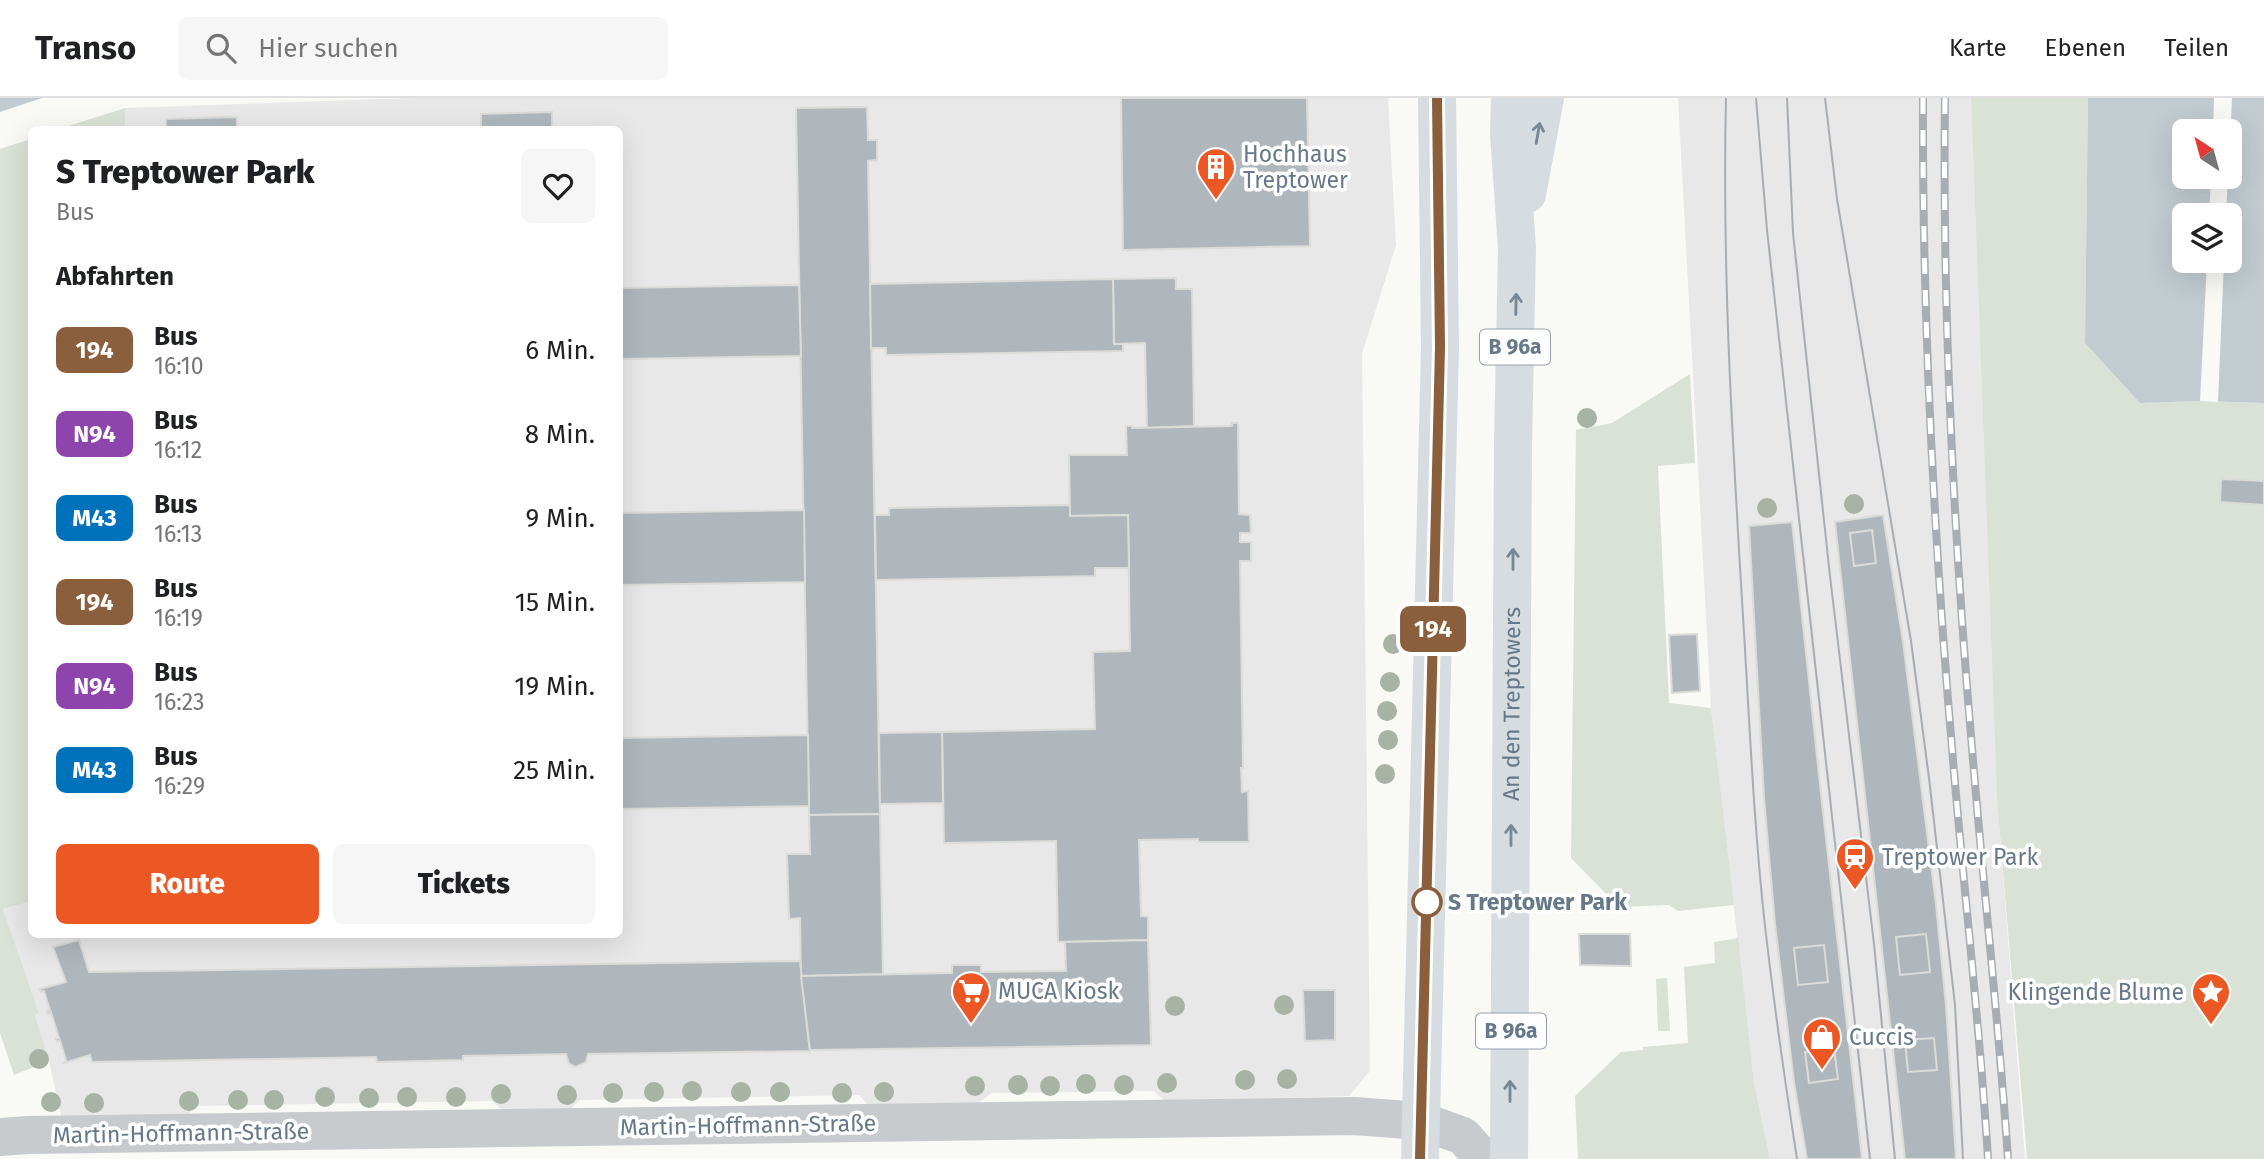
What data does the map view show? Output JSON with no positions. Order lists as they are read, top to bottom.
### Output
{
  "streets": {
    "main road": ["B 96a", "An den Treptowers"],
    "street": ["Martin-Hoffmann-Straße"]
  },
  "places": {
    "building": ["Hochhaus Treptower"],
    "station": ["Treptower Park"],
    "other": ["S Treptower Park"],
    "supermarket": ["MUCA Kiosk"],
    "place": ["Klingende Blume"],
    "shop": ["Cuccis"]
  },
  "lines": ["bus line 194"],
  "north": "top left",
  "page": {
    "header": "Transo",
    "search": "Hier suchen",
    "nav": ["Karte", "Ebenen", "Teilen"],
    "on_map": "194",
    "heading": [
      ["S Treptower Park", "Bus"],
      "Abfahrten"
    ],
    "list": [
      {
        "mark": "194",
        "name": "Bus",
        "note": "16:10",
        "value": "6 Min."
      },
      {
        "mark": "N94",
        "name": "Bus",
        "note": "16:12",
        "value": "8 Min."
      },
      {
        "mark": "M43",
        "name": "Bus",
        "note": "16:13",
        "value": "9 Min."
      },
      {
        "mark": "194",
        "name": "Bus",
        "note": "16:19",
        "value": "15 Min."
      },
      {
        "mark": "N94",
        "name": "Bus",
        "note": "16:23",
        "value": "19 Min."
      },
      {
        "mark": "M43",
        "name": "Bus",
        "note": "16:29",
        "value": "25 Min."
      }
    ],
    "buttons": ["Route", "Tickets"]
  }
}
